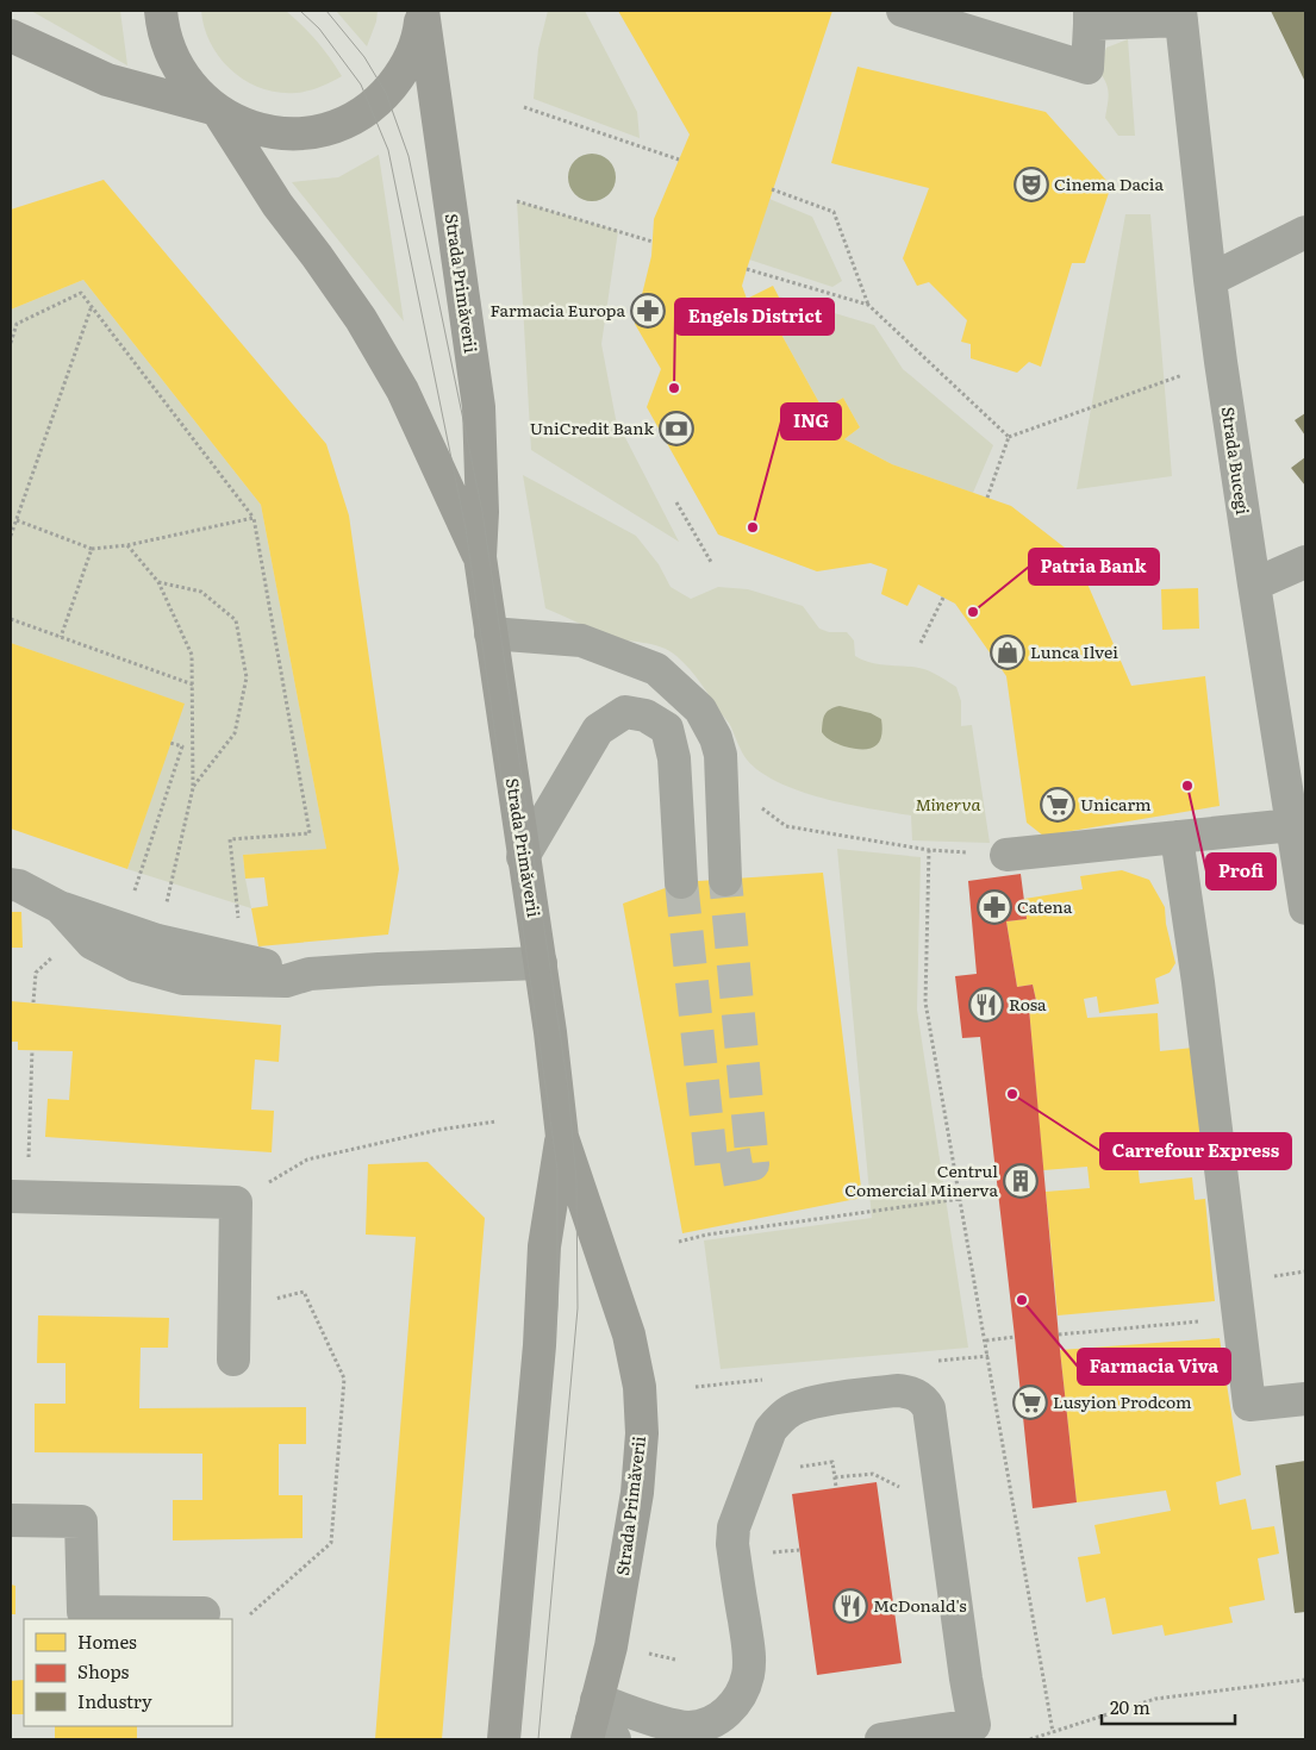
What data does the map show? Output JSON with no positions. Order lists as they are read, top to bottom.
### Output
{
  "streets": {
    "main road": ["Strada Primăverii"],
    "street": ["Strada Bucegi"]
  },
  "parks": ["Minerva"],
  "places": {
    "theatre": ["Cinema Dacia"],
    "pharmacy": ["Farmacia Europa", "Catena"],
    "other": [
      "Engels District",
      "ING",
      "Patria Bank",
      "Profi",
      "Carrefour Express",
      "Farmacia Viva"
    ],
    "bank": ["UniCredit Bank"],
    "shop": ["Lunca Ilvei"],
    "supermarket": ["Unicarm", "Lusyion Prodcom"],
    "restaurant": ["Rosa", "McDonald's"],
    "building": ["Centrul Comercial Minerva"]
  },
  "legend": ["Homes", "Shops", "Industry"],
  "scale_bar": "20 m"
}
